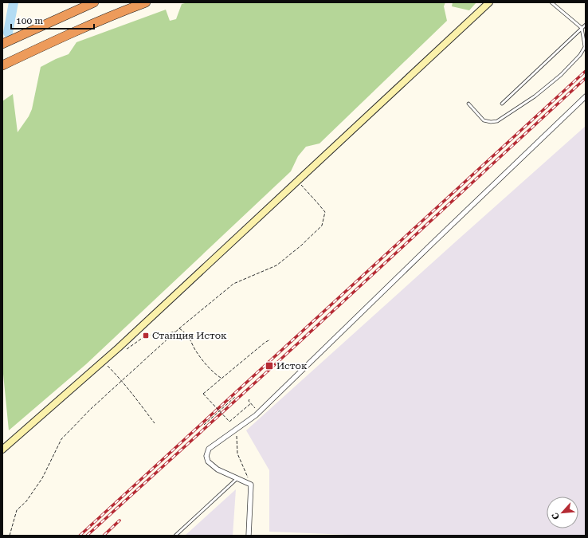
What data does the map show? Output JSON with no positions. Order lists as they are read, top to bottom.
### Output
{
  "places": {
    "transit": ["Станция Исток", "Исток"]
  },
  "scale_bar": "100 m",
  "north": "bottom left"
}
